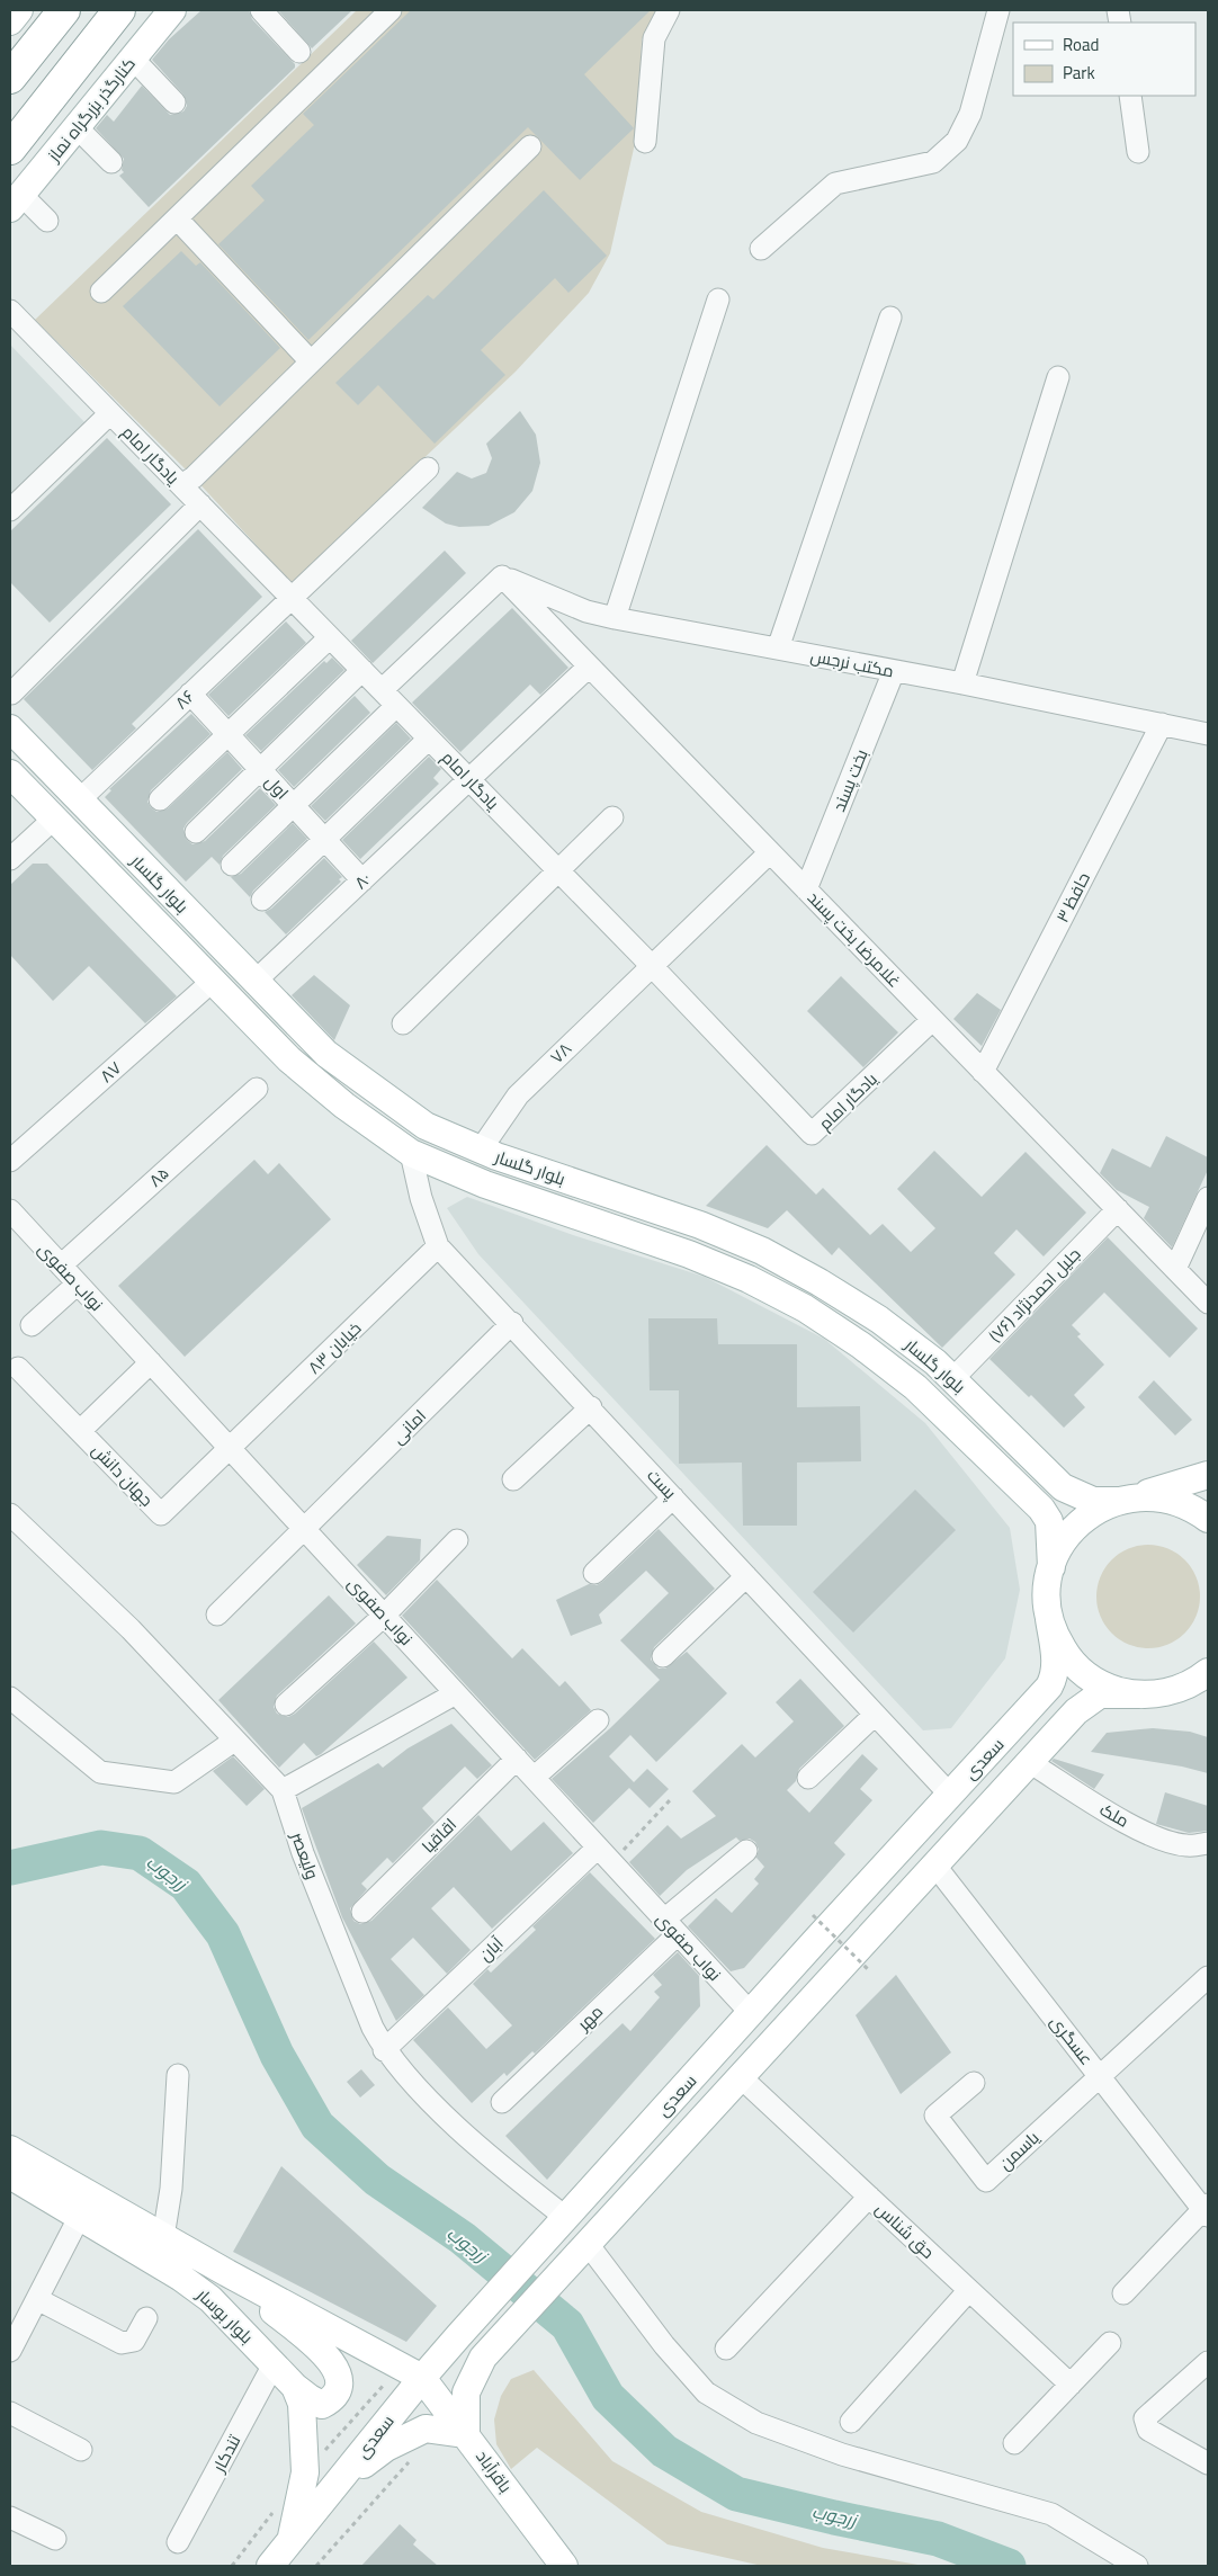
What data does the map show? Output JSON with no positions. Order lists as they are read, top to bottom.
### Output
{
  "streets": {
    "main road": [
      "کنارگذر بزرگراه نماز",
      "بلوار گلسار",
      "سعدی",
      "بلوار بوسار",
      "باقرآباد"
    ],
    "street": [
      "یادگار امام",
      "مکتب نرجس",
      "۸۶",
      "بخت پسند",
      "اول",
      "۸۰",
      "حافظ ۳",
      "غلامرضا بخت پسند",
      "۷۸",
      "۸۷",
      "۸۵",
      "نواب صفوی",
      "جلیل احمدنژاد (۷۶)",
      "خیابان ۸۳",
      "امانی",
      "جهان دانش",
      "پست",
      "ملک",
      "اقاقیا",
      "ولیعصر",
      "آبان",
      "مهر",
      "عسگری",
      "یاسمن",
      "حق شناس",
      "تندکار"
    ]
  },
  "crossings": [
    ["یادگار امام", "۸۶"],
    ["یادگار امام", "۸۰"],
    ["یادگار امام", "غلامرضا بخت پسند"],
    ["یادگار امام", "۷۸"],
    ["مکتب نرجس", "بخت پسند"],
    ["مکتب نرجس", "حافظ ۳"],
    ["مکتب نرجس", "غلامرضا بخت پسند"],
    ["۸۶", "اول"],
    ["۸۶", "بلوار گلسار"],
    ["بخت پسند", "غلامرضا بخت پسند"],
    ["اول", "۸۰"],
    ["۸۰", "بلوار گلسار"],
    ["۸۰", "غلامرضا بخت پسند"],
    ["بلوار گلسار", "۷۸"],
    ["بلوار گلسار", "۸۷"],
    ["بلوار گلسار", "جلیل احمدنژاد (۷۶)"],
    ["بلوار گلسار", "پست"],
    ["بلوار گلسار", "سعدی"],
    ["حافظ ۳", "غلامرضا بخت پسند"],
    ["غلامرضا بخت پسند", "جلیل احمدنژاد (۷۶)"],
    ["۸۵", "نواب صفوی"],
    ["نواب صفوی", "خیابان ۸۳"],
    ["نواب صفوی", "امانی"],
    ["نواب صفوی", "جهان دانش"],
    ["نواب صفوی", "سعدی"],
    ["نواب صفوی", "اقاقیا"],
    ["نواب صفوی", "آبان"],
    ["نواب صفوی", "مهر"],
    ["خیابان ۸۳", "جهان دانش"],
    ["خیابان ۸۳", "پست"],
    ["امانی", "پست"],
    ["پست", "سعدی"],
    ["سعدی", "ملک"],
    ["سعدی", "ولیعصر"],
    ["سعدی", "عسگری"],
    ["سعدی", "حق شناس"],
    ["سعدی", "بلوار بوسار"],
    ["سعدی", "باقرآباد"],
    ["ولیعصر", "آبان"],
    ["عسگری", "یاسمن"],
    ["بلوار بوسار", "تندکار"],
    ["بلوار بوسار", "باقرآباد"]
  ],
  "water": ["زرجوب"],
  "legend": ["Road", "Park"]
}
